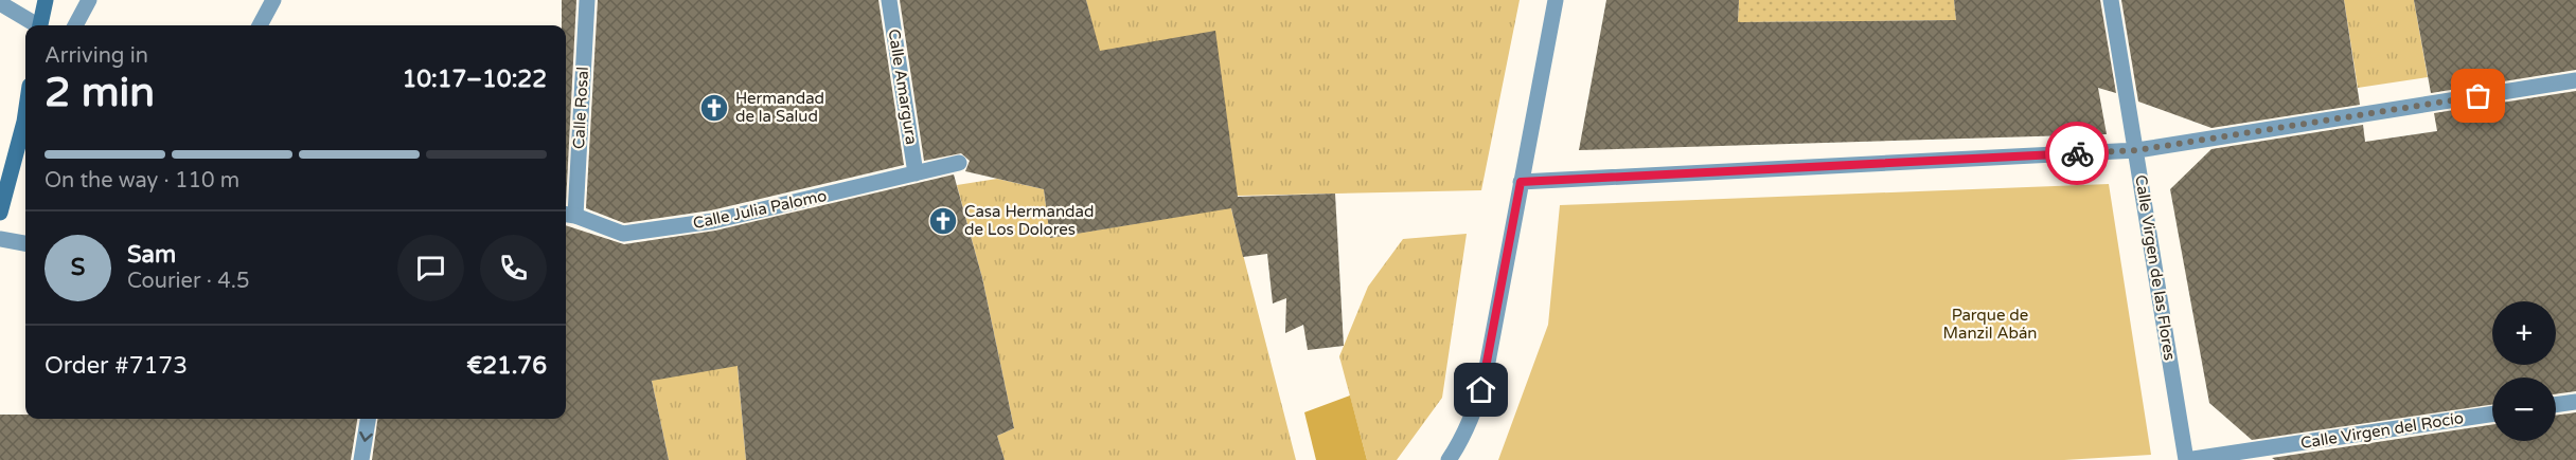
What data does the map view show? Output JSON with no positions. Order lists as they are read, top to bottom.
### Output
{
  "streets": {
    "street": [
      "Calle Amargura",
      "Calle Rosal",
      "Calle Julia Palomo",
      "Calle Virgen de las Flores",
      "Calle Virgen del Rocío"
    ]
  },
  "crossings": [
    ["Calle Amargura", "Calle Julia Palomo"],
    ["Calle Rosal", "Calle Julia Palomo"],
    ["Calle Virgen de las Flores", "Calle Virgen del Rocío"]
  ],
  "parks": ["Parque de Manzil Abán"],
  "places": {
    "church": ["Hermandad de la Salud", "Casa Hermandad de Los Dolores"]
  },
  "page": {
    "heading": ["2 min", "Arriving in", "10:17–10:22"],
    "panel": [
      "Sam",
      "Courier · 4.5",
      "Order #7173",
      "€21.76"
    ],
    "bar": "On the way · 110 m",
    "round": "S",
    "map_buttons": ["+", "−"]
  }
}
